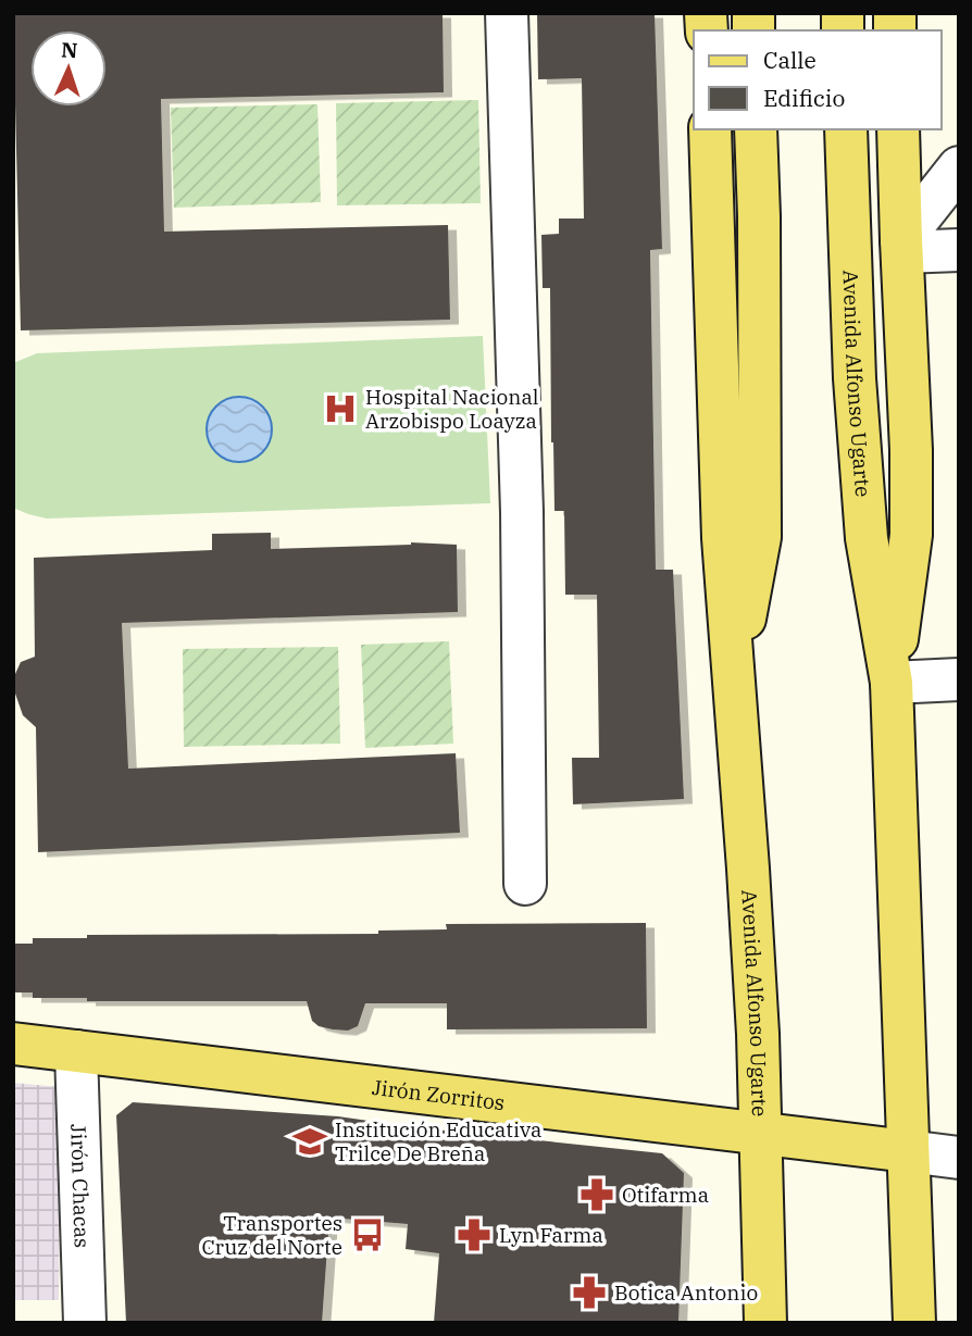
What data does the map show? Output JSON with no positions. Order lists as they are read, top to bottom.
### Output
{
  "streets": {
    "main road": ["Avenida Alfonso Ugarte", "Jirón Zorritos"],
    "street": ["Jirón Chacas"]
  },
  "crossings": [
    ["Avenida Alfonso Ugarte", "Jirón Zorritos"],
    ["Jirón Zorritos", "Jirón Chacas"]
  ],
  "places": {
    "hospital": ["Hospital Nacional Arzobispo Loayza"],
    "school or university": ["Institución Educativa Trilce De Breña"],
    "pharmacy": ["Otifarma", "Lyn Farma", "Botica Antonio"],
    "bus stop": ["Transportes Cruz del Norte"]
  },
  "legend": ["Calle", "Edificio"],
  "north": "top"
}
